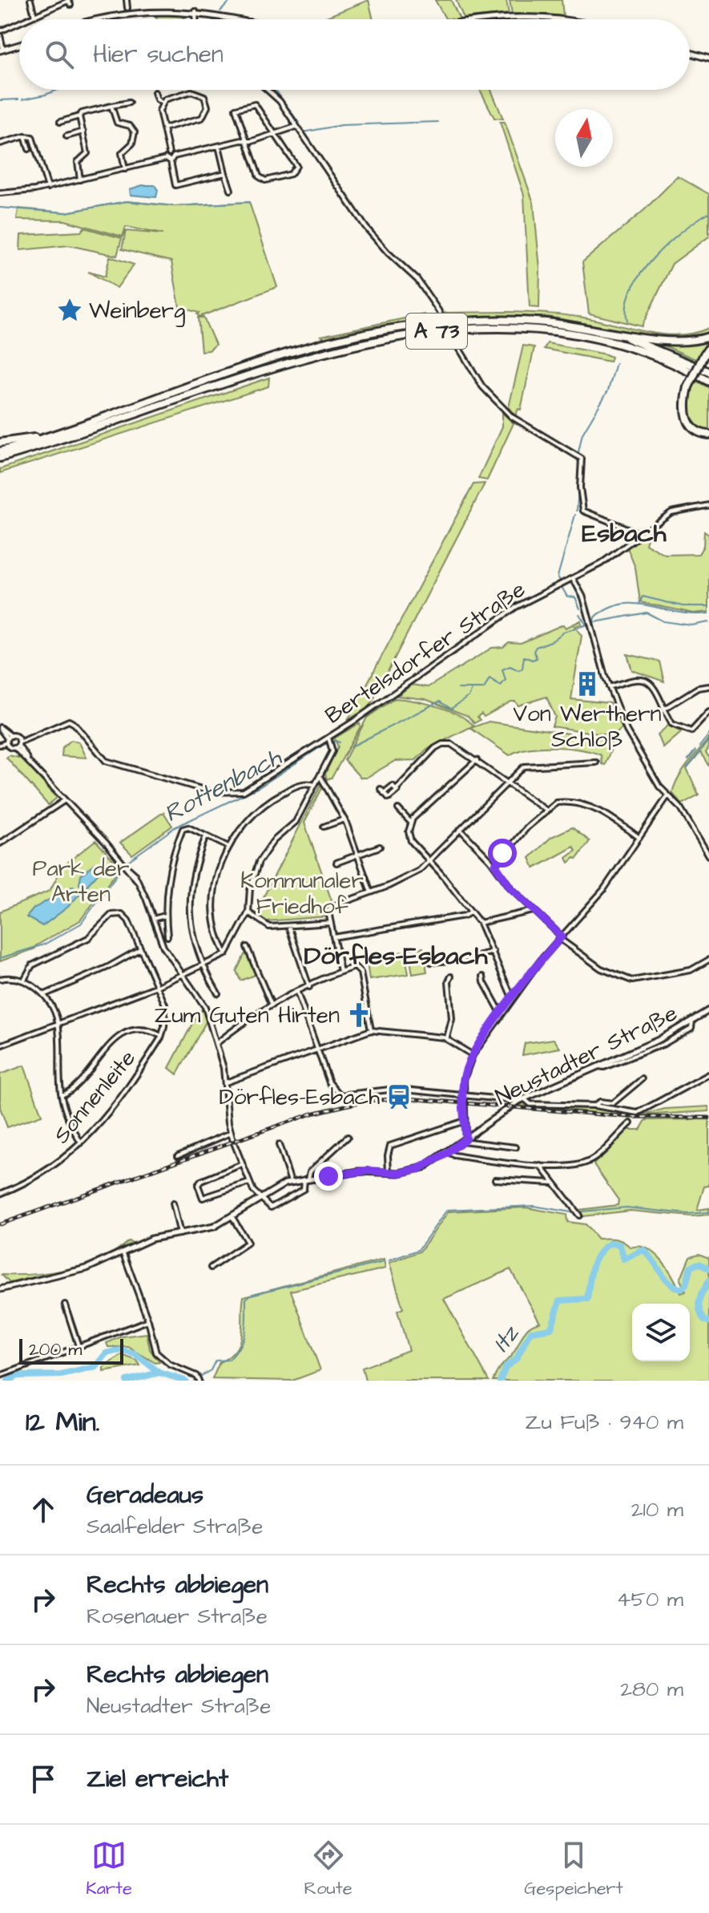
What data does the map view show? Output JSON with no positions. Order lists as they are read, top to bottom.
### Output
{
  "streets": {
    "highway": ["A 73"],
    "street": ["Bertelsdorfer Straße", "Neustadter Straße", "Sonnenleite"]
  },
  "districts": ["Esbach", "Dörfles-Esbach"],
  "water": ["Rottenbach", "Itz"],
  "parks": ["Park der Arten", "Kommunaler Friedhof"],
  "places": {
    "place": ["Weinberg"],
    "building": ["Von Werthern Schloß"],
    "church": ["Zum Guten Hirten"],
    "station": ["Dörfles-Esbach"]
  },
  "scale_bar": "200 m",
  "north": "top",
  "page": {
    "search": "Hier suchen",
    "scale": "200 m",
    "heading": ["12 Min.", "Zu Fuß · 940 m"],
    "list": [
      ["Geradeaus", "Saalfelder Straße", "210 m"],
      ["Rechts abbiegen", "Rosenauer Straße", "450 m"],
      ["Rechts abbiegen", "Neustadter Straße", "280 m"],
      "Ziel erreicht"
    ],
    "nav": ["Karte", "Route", "Gespeichert"]
  }
}
